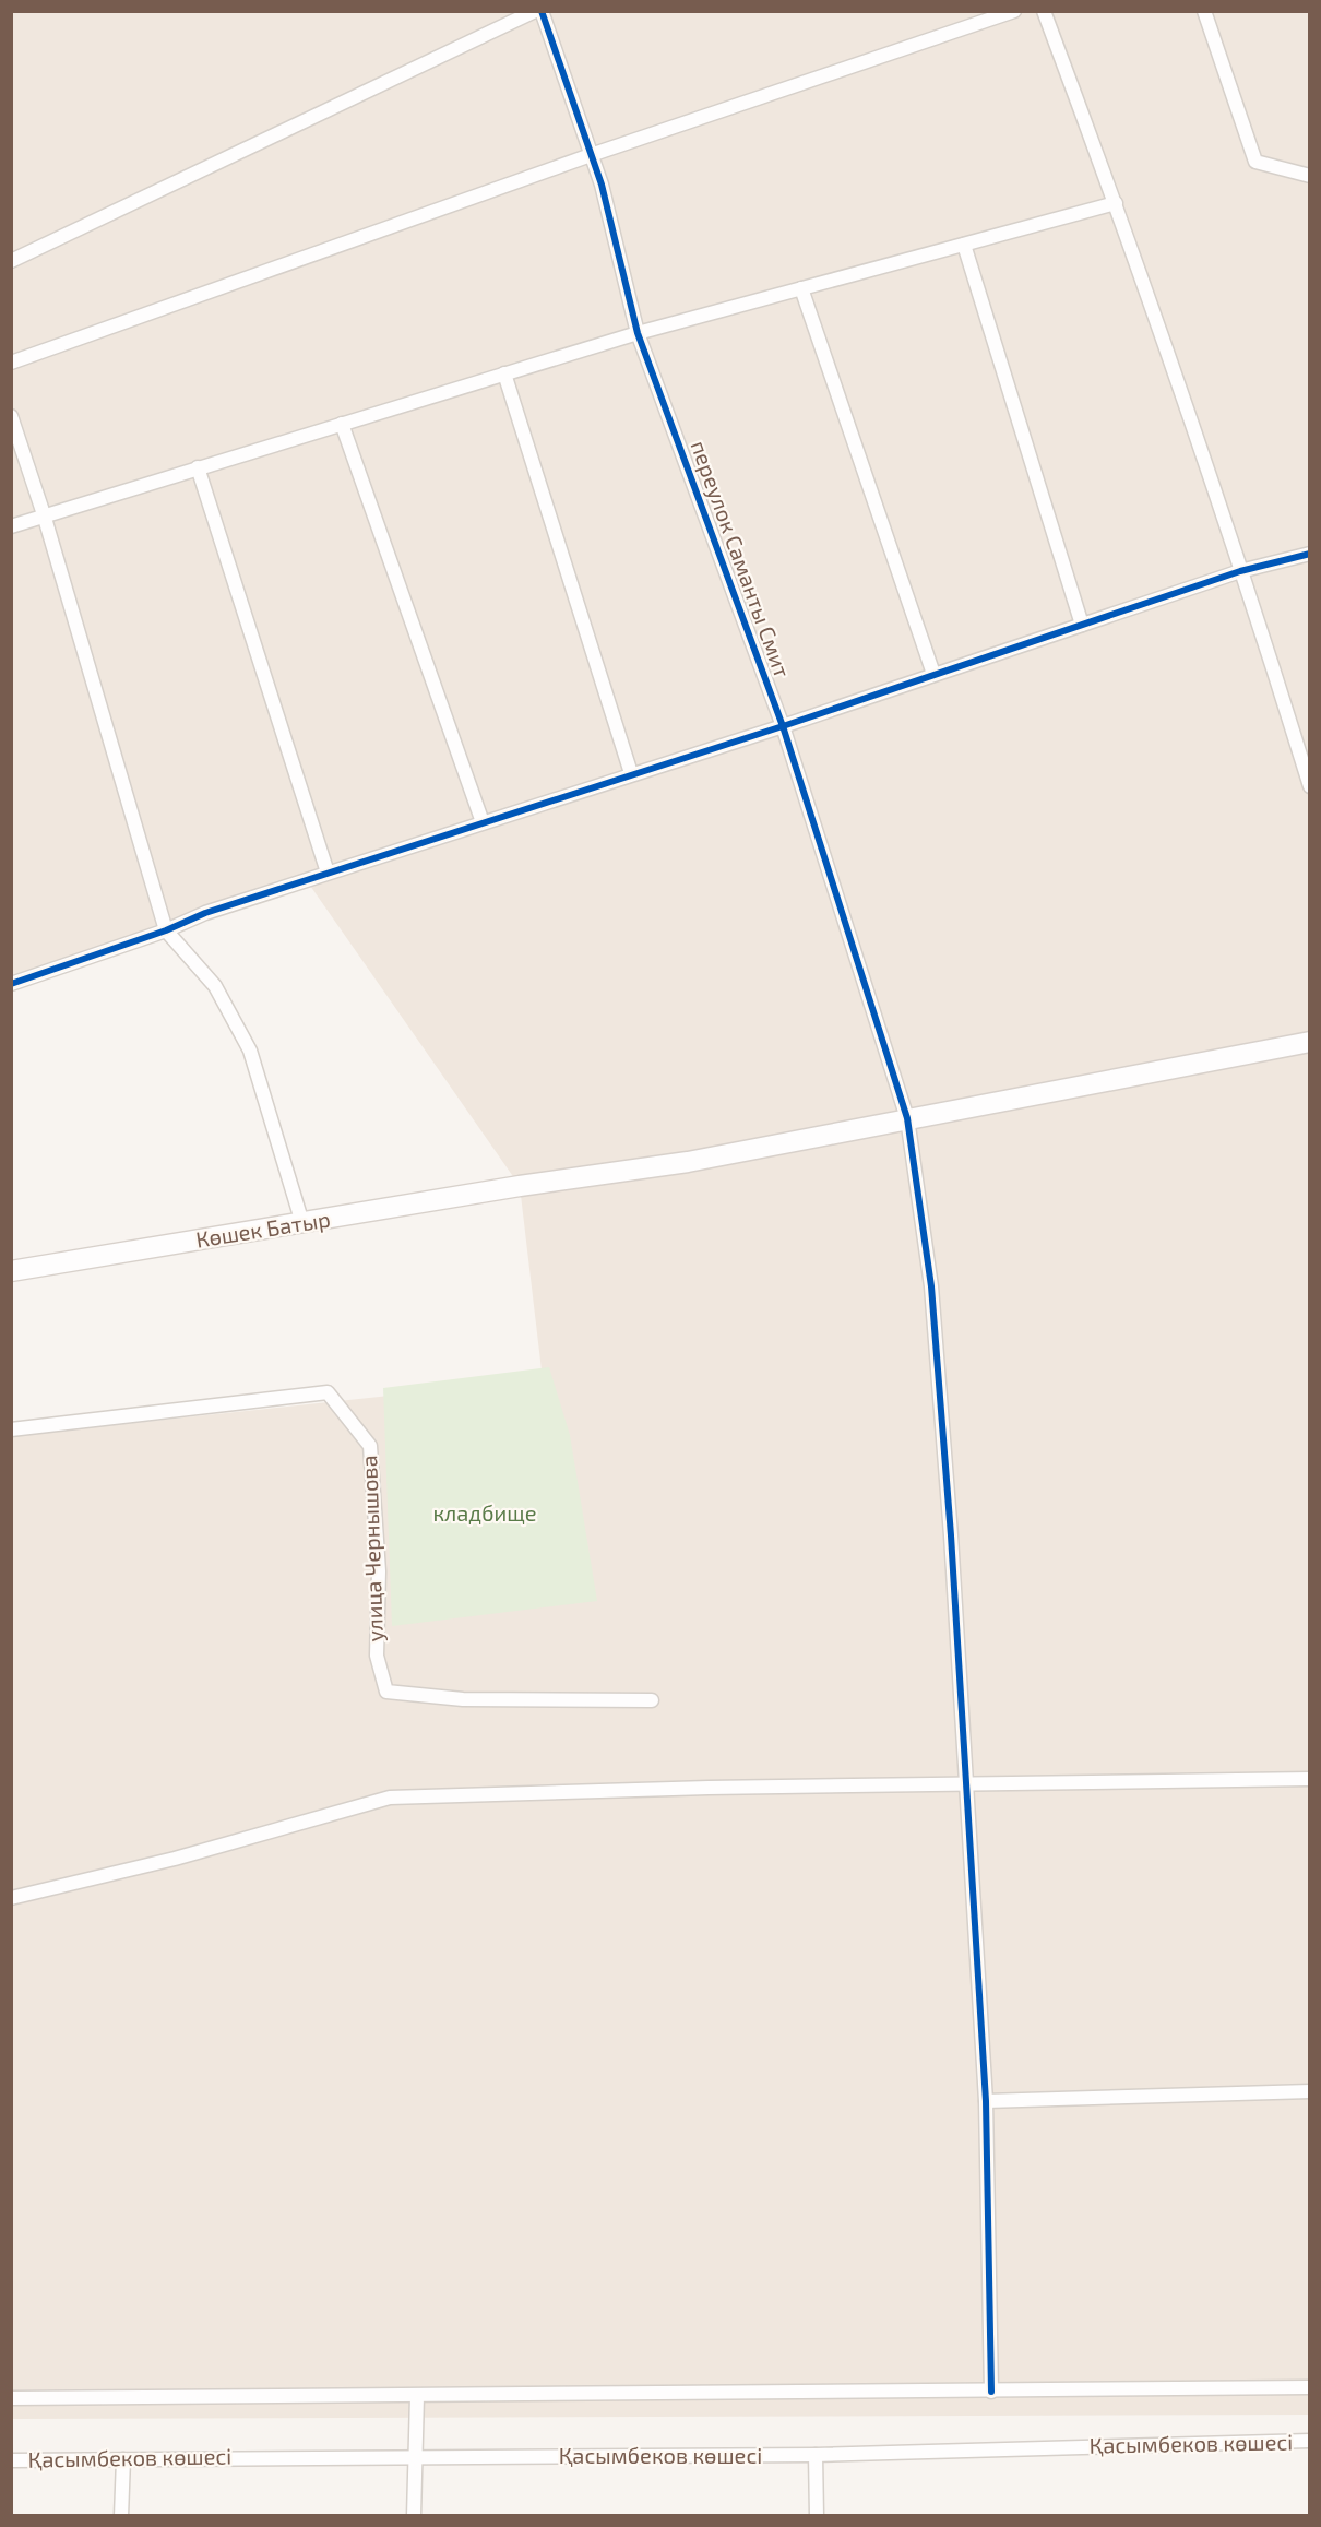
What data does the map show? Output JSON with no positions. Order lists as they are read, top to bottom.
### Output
{
  "streets": {
    "street": [
      "переулок Саманты Смит",
      "Көшек Батыр",
      "улица Чернышова",
      "Қасымбеков көшесі"
    ]
  },
  "crossings": [
    ["переулок Саманты Смит", "Көшек Батыр"]
  ],
  "parks": ["кладбище"]
}
